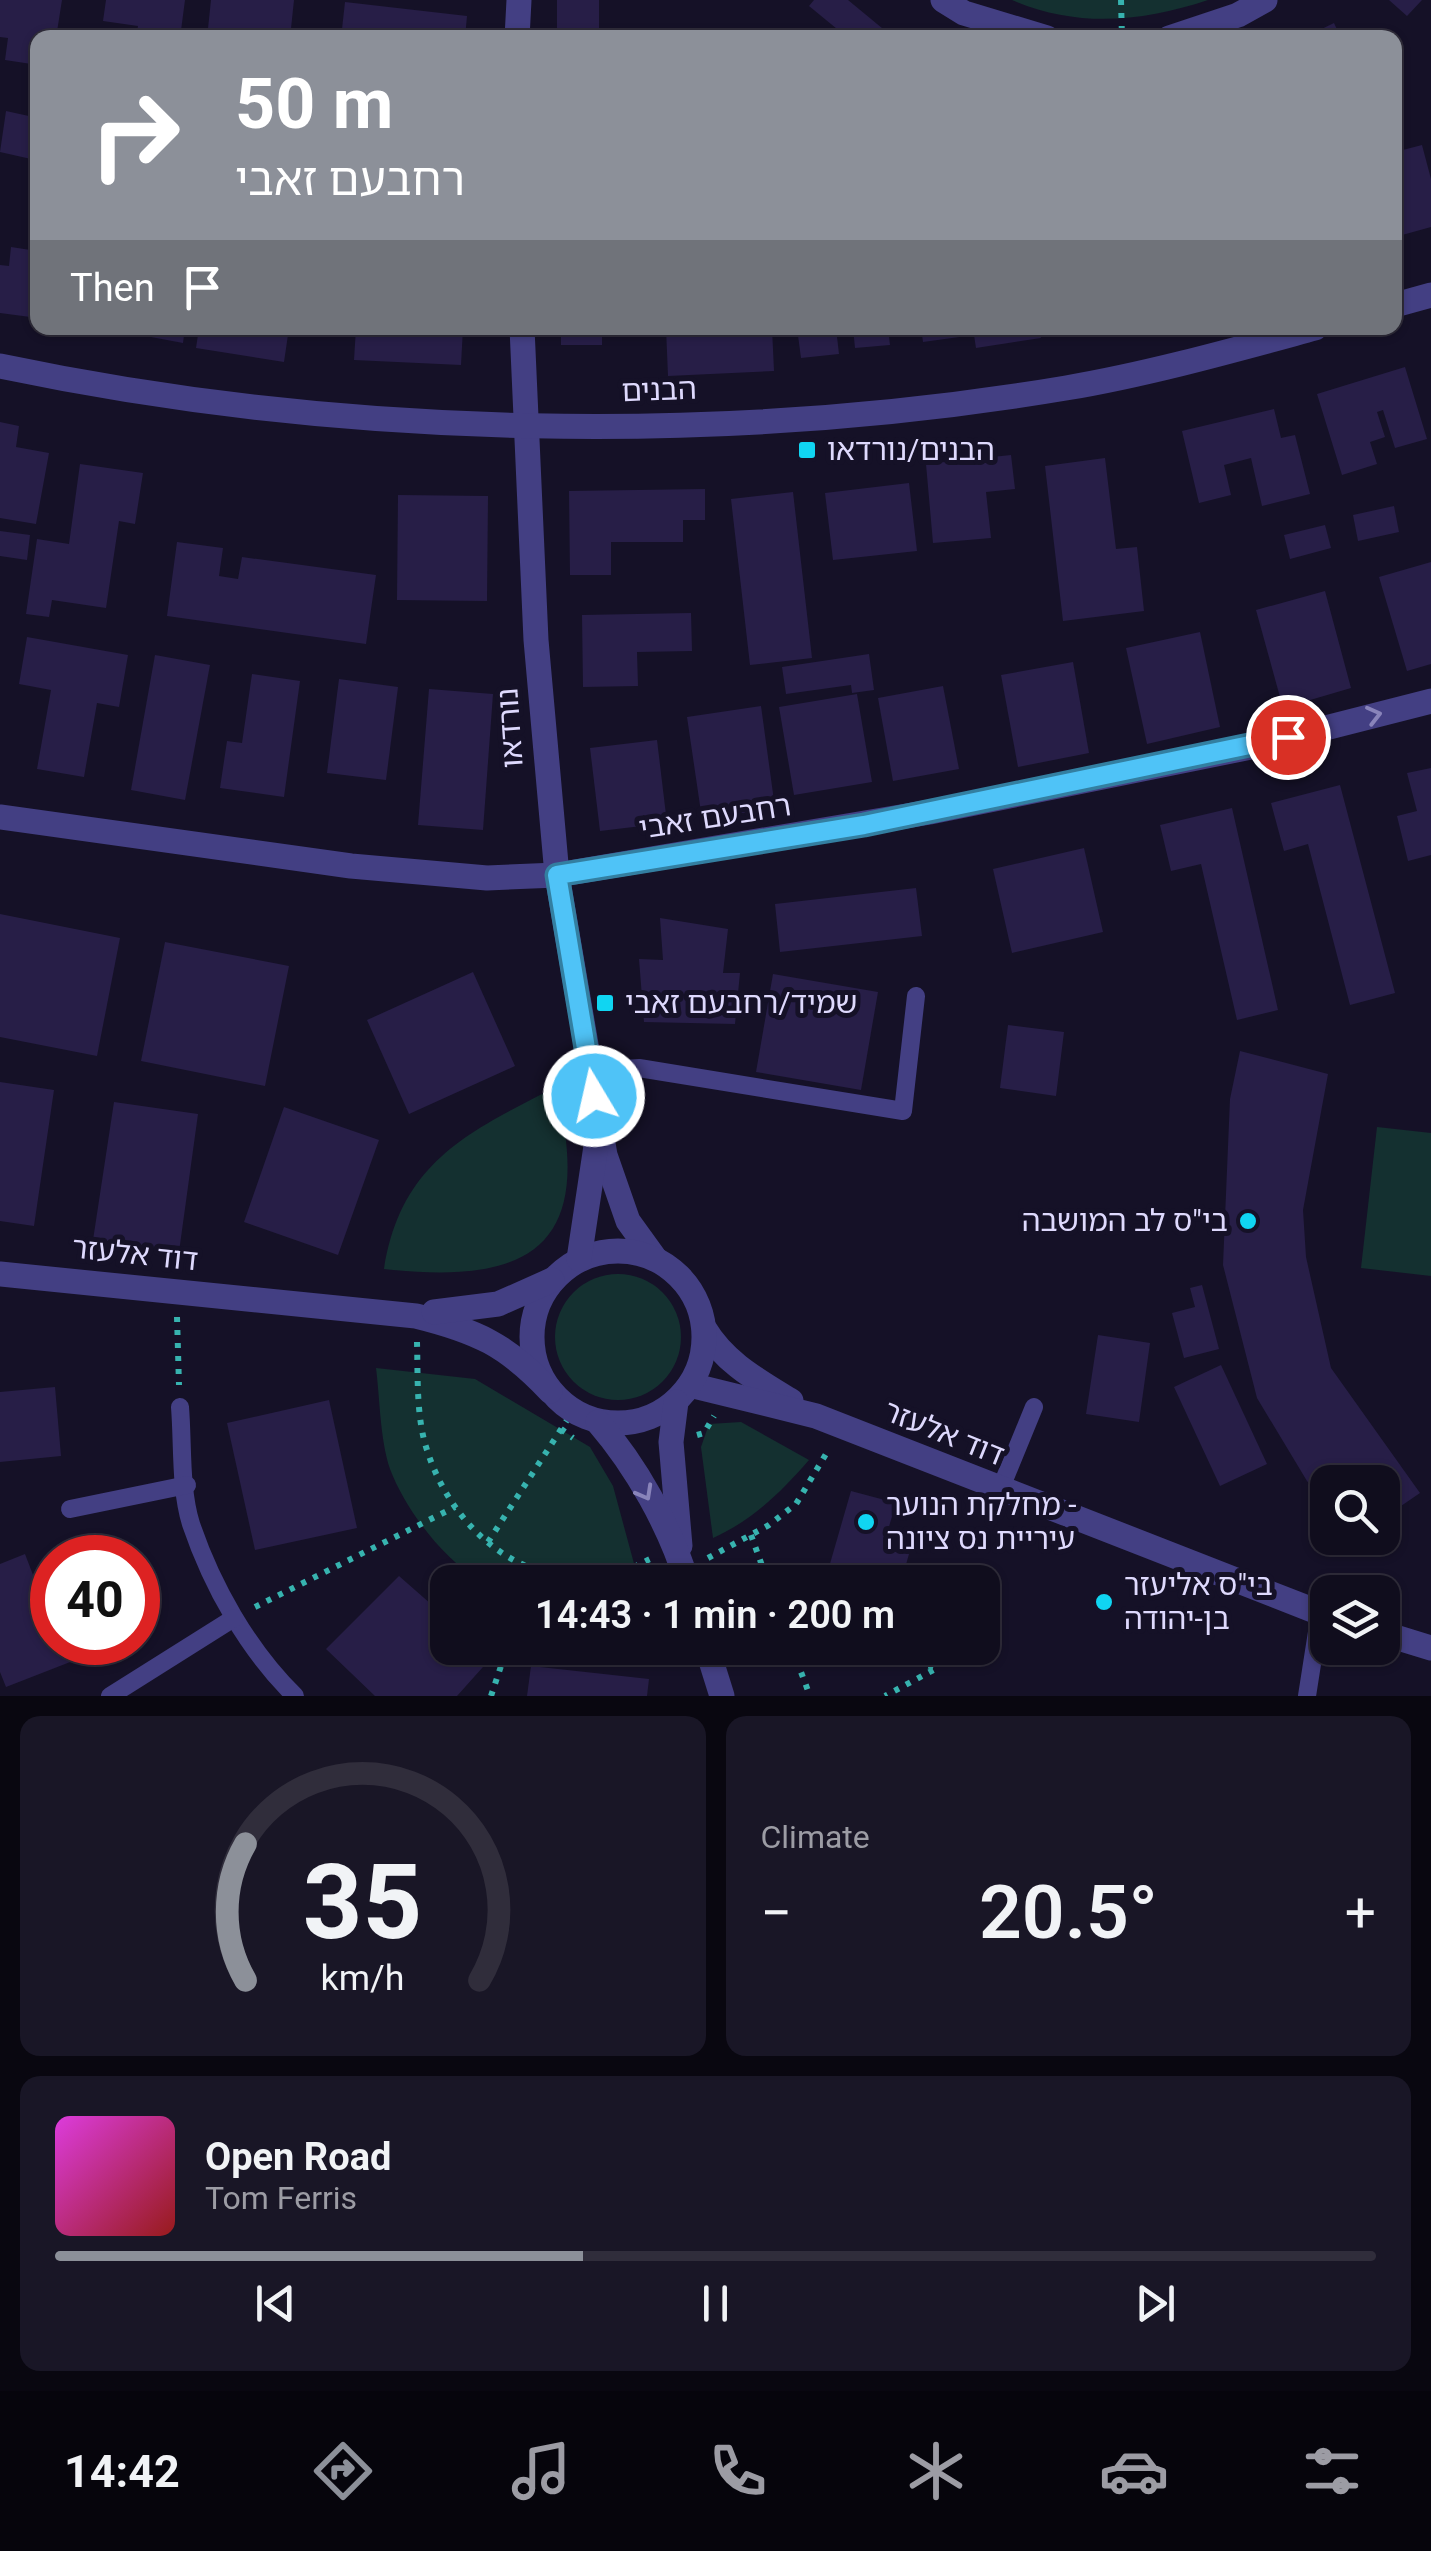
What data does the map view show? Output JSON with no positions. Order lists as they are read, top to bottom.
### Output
{
  "streets": {
    "street": [
      "הבנים",
      "נורדאו",
      "רחבעם זאבי",
      "דוד אלעזר"
    ]
  },
  "crossings": [
    ["הבנים", "נורדאו"],
    ["נורדאו", "רחבעם זאבי"],
    ["נורדאו", "דוד אלעזר"]
  ],
  "one_way": ["רחבעם זאבי"],
  "places": {
    "transit": ["הבנים/נורדאו", "שמיד/רחבעם זאבי"],
    "other": ["בי\"ס לב המושבה", "מחלקת הנוער - עיריית נס ציונה", "בי\"ס אליעזר בן-יהודה"]
  },
  "page": {
    "turn": ["50 m", "רחבעם זאבי"],
    "then": "Then",
    "limit": "40",
    "trip": "14:43 · 1 min · 200 m",
    "tile": "Climate",
    "heat": ["−", "20.5°", "+"],
    "song": ["Open Road", "Tom Ferris"],
    "tabs": "14:42",
    "gauge": ["35", "km/h"]
  }
}
